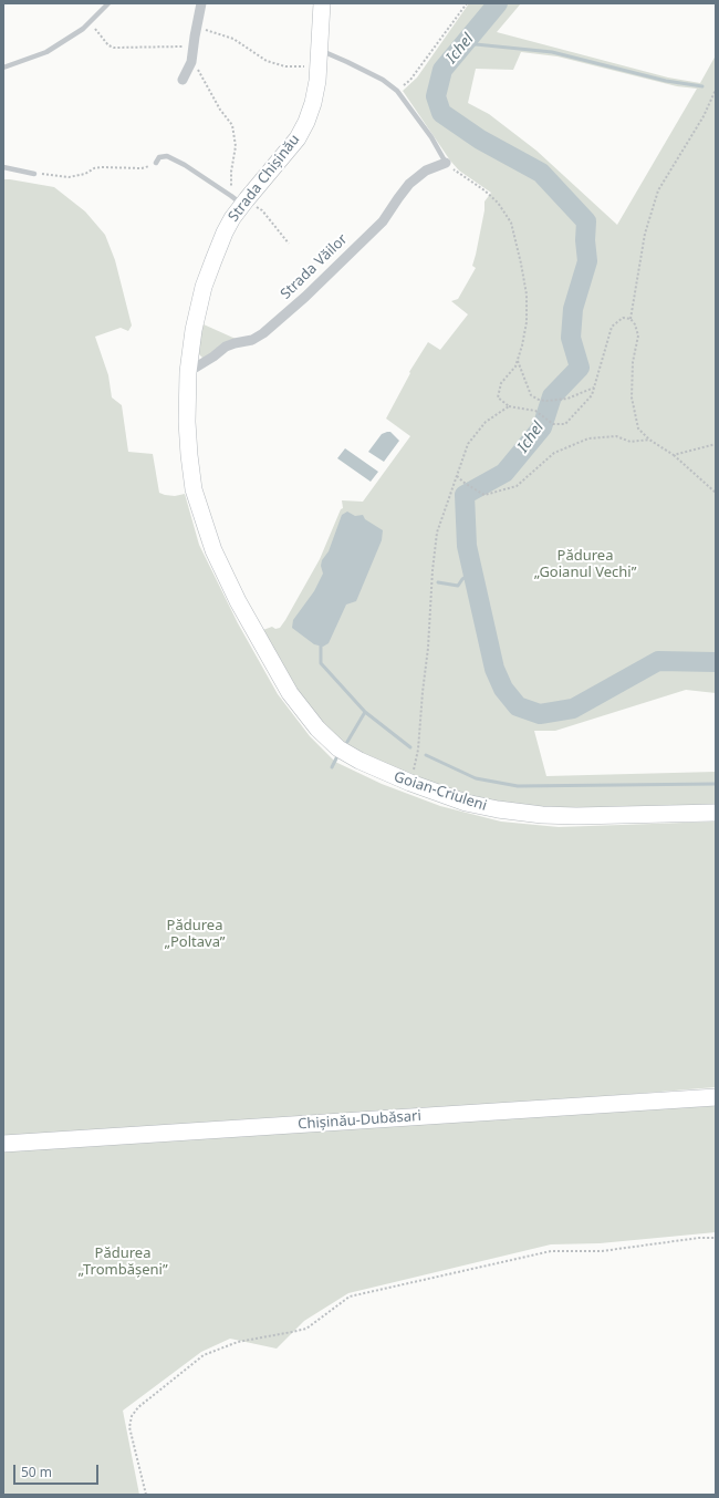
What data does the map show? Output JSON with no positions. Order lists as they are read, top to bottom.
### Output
{
  "streets": {
    "main road": ["Strada Chișinău", "Goian-Criuleni", "Chișinău-Dubăsari"],
    "street": ["Strada Văilor"]
  },
  "crossings": [
    ["Strada Chișinău", "Strada Văilor"],
    ["Strada Chișinău", "Goian-Criuleni"]
  ],
  "water": ["Ichel"],
  "parks": ["Pădurea „Goianul Vechi”", "Pădurea „Poltava”", "Pădurea „Trombășeni”"],
  "scale_bar": "50 m"
}
